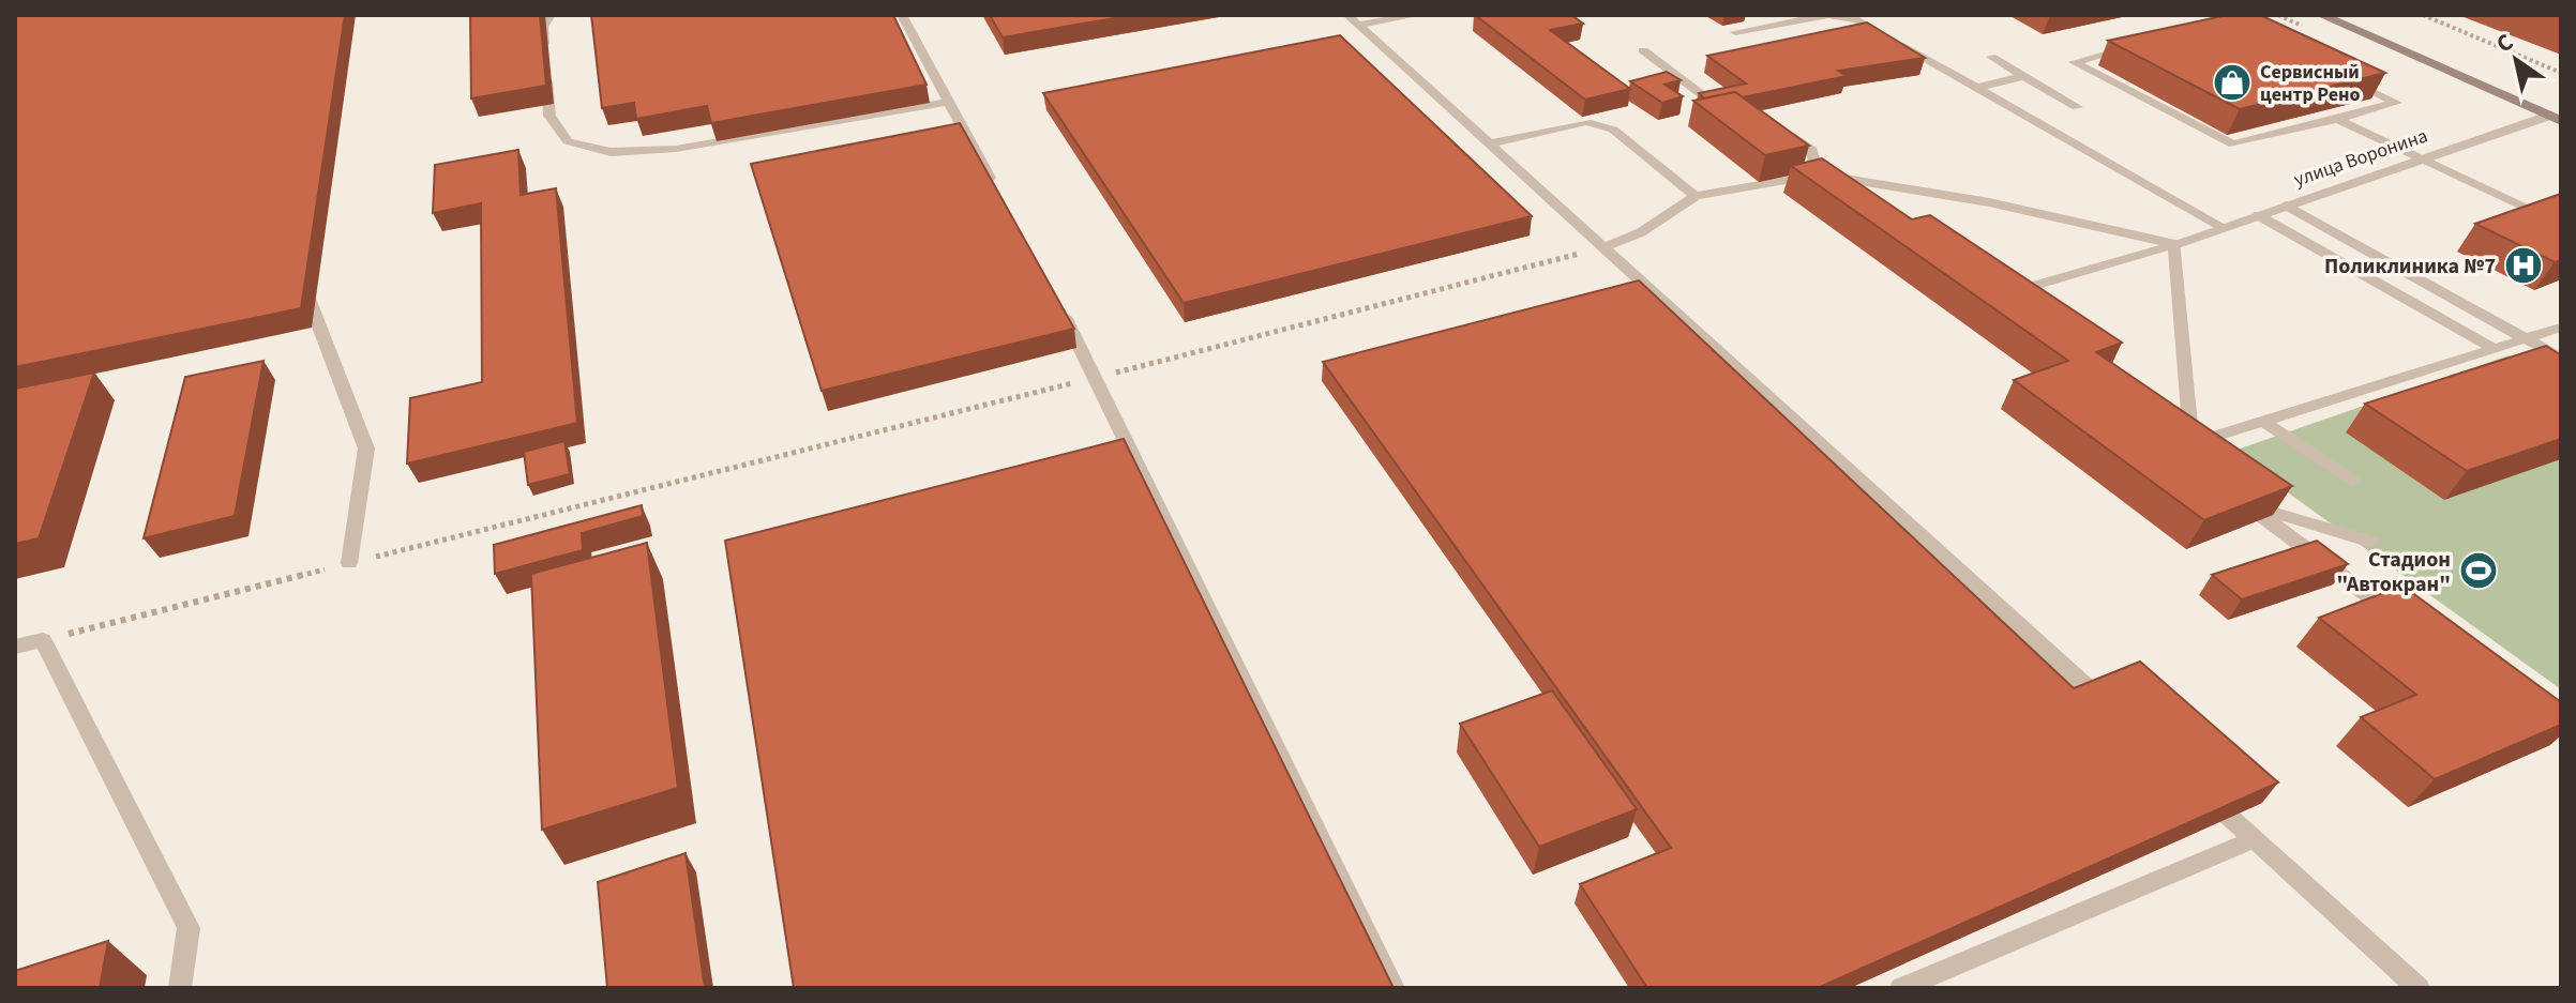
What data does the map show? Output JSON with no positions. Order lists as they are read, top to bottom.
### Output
{
  "streets": {
    "street": ["улица Воронина"]
  },
  "places": {
    "shop": ["Сервисный центр Рено"],
    "hospital": ["Поликлиника №7"],
    "sports": ["Стадион \"Автокран\""]
  },
  "north": "top left"
}
